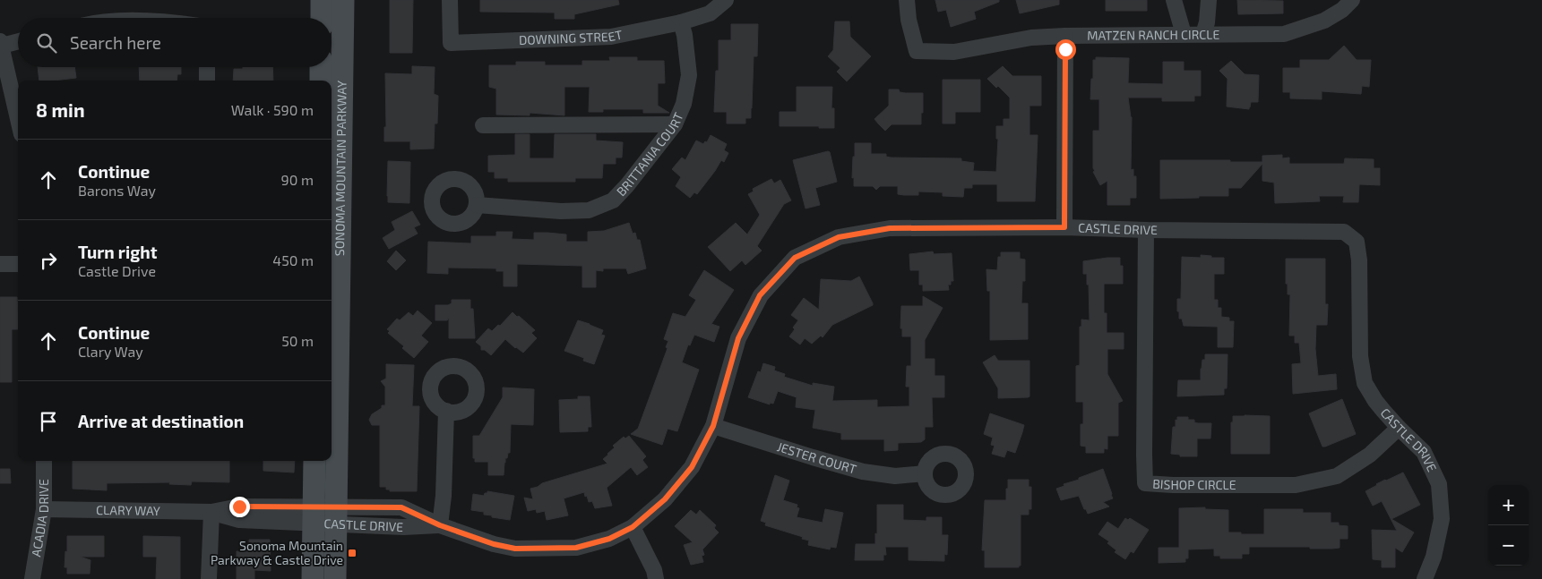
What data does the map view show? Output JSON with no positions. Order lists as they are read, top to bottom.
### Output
{
  "streets": {
    "main road": ["SONOMA MOUNTAIN PARKWAY"],
    "street": [
      "MATZEN RANCH CIRCLE",
      "DOWNING STREET",
      "BRITTANIA COURT",
      "CASTLE DRIVE",
      "JESTER COURT",
      "BISHOP CIRCLE",
      "CLARY WAY",
      "ACADIA DRIVE"
    ]
  },
  "crossings": [
    ["DOWNING STREET", "BRITTANIA COURT"],
    ["SONOMA MOUNTAIN PARKWAY", "CASTLE DRIVE"],
    ["CASTLE DRIVE", "JESTER COURT"],
    ["CASTLE DRIVE", "BISHOP CIRCLE"],
    ["CASTLE DRIVE", "CLARY WAY"],
    ["CLARY WAY", "ACADIA DRIVE"]
  ],
  "places": {
    "transit": ["Sonoma Mountain Parkway & Castle Drive"]
  },
  "page": {
    "search": "Search here",
    "heading": ["8 min", "Walk · 590 m"],
    "list": [
      ["Continue", "Barons Way", "90 m"],
      ["Turn right", "Castle Drive", "450 m"],
      ["Continue", "Clary Way", "50 m"],
      "Arrive at destination"
    ],
    "map_buttons": ["+", "−"]
  }
}
